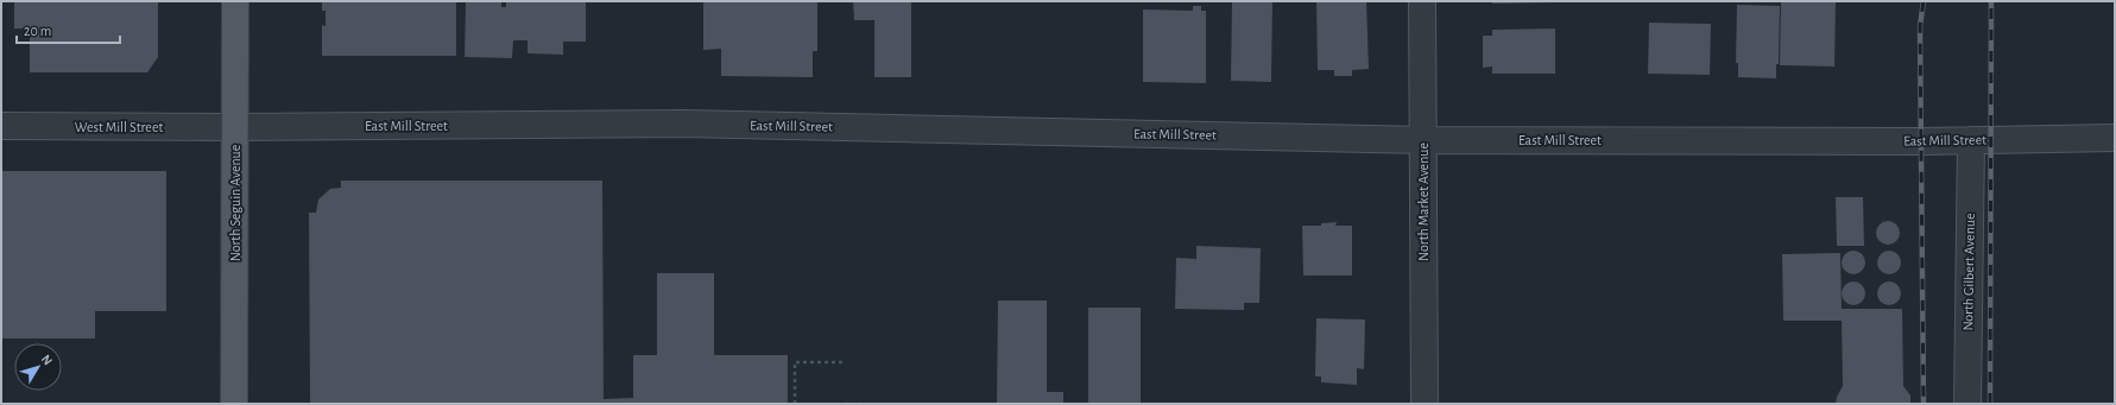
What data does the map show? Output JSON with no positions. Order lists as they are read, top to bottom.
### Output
{
  "streets": {
    "main road": ["North Seguin Avenue"],
    "street": [
      "East Mill Street",
      "West Mill Street",
      "North Market Avenue",
      "North Gilbert Avenue"
    ]
  },
  "crossings": [
    ["East Mill Street", "West Mill Street"],
    ["East Mill Street", "North Market Avenue"],
    ["East Mill Street", "North Seguin Avenue"],
    ["East Mill Street", "North Gilbert Avenue"],
    ["West Mill Street", "North Seguin Avenue"]
  ],
  "scale_bar": "20 m",
  "north": "top right"
}
